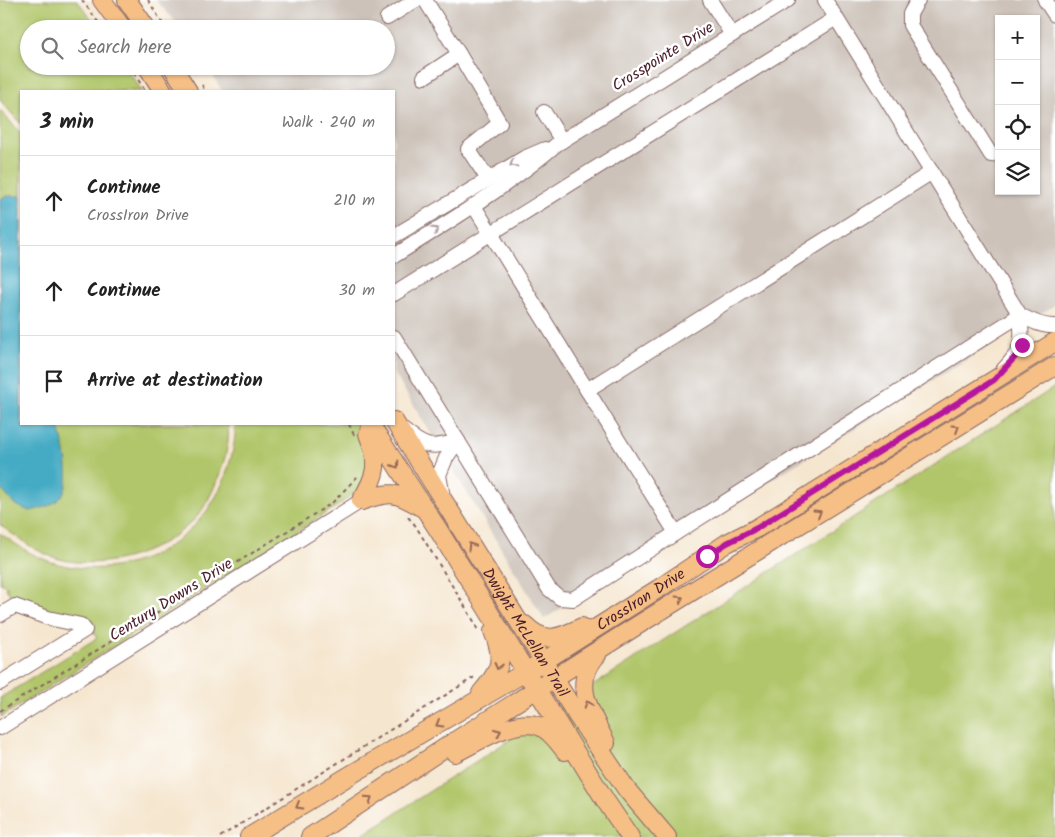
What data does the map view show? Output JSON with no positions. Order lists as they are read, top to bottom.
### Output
{
  "streets": {
    "main road": ["CrossIron Drive", "Dwight McLellan Trail"],
    "street": ["Crosspointe Drive", "Century Downs Drive"]
  },
  "crossings": [
    ["CrossIron Drive", "Dwight McLellan Trail"]
  ],
  "page": {
    "map_buttons": ["+", "−"],
    "search": "Search here",
    "heading": ["3 min", "Walk · 240 m"],
    "list": [
      ["Continue", "CrossIron Drive", "210 m"],
      ["Continue", "30 m"],
      "Arrive at destination"
    ]
  }
}
